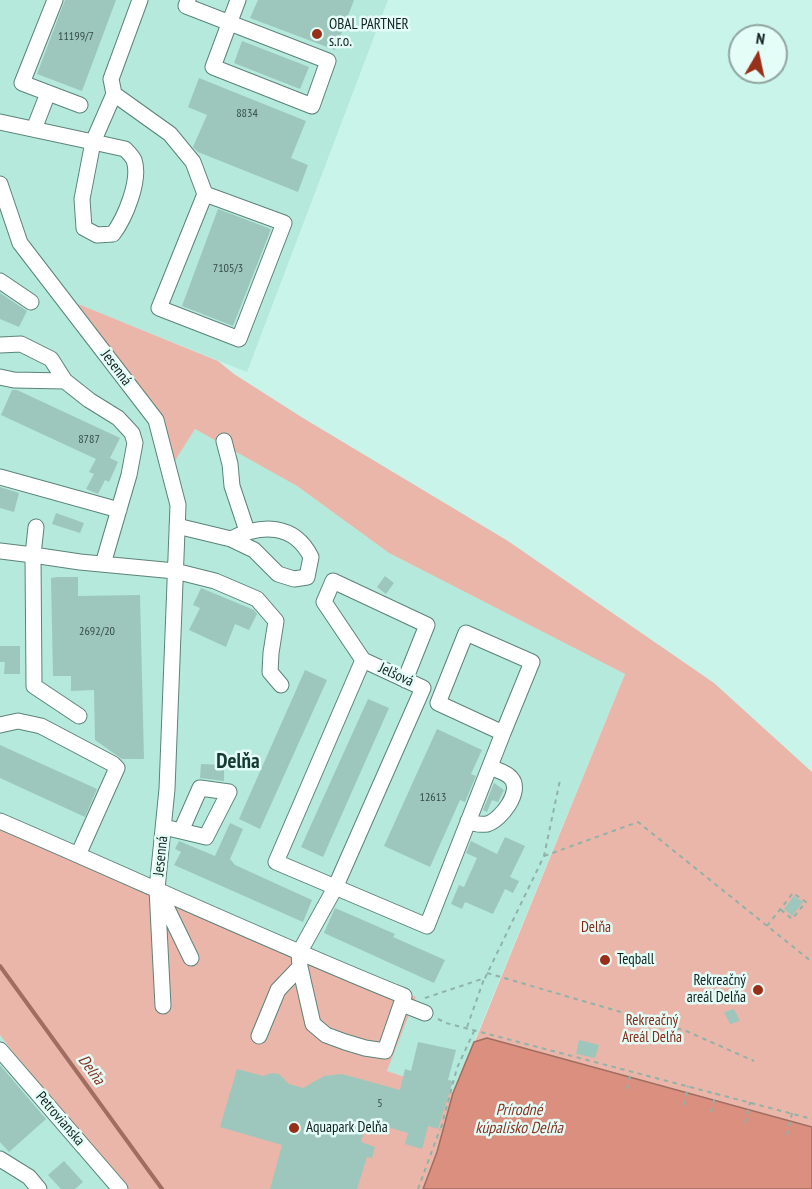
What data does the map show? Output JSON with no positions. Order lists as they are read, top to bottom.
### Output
{
  "streets": {
    "street": ["Jesenná", "Jelšová", "Petrovianska"]
  },
  "districts": ["Delňa"],
  "water": ["Delňa", "Prírodné kúpalisko Delňa"],
  "parks": ["Delňa", "Rekreačný Areál Delňa"],
  "places": [
    "OBAL PARTNER s.r.o.",
    "Teqball",
    "Rekreačný areál Delňa",
    "Aquapark Delňa"
  ],
  "house_numbers": [
    "11199/7",
    "8834",
    "7105/3",
    "8787",
    "2692/20",
    "12613",
    "5"
  ],
  "north": "top"
}
